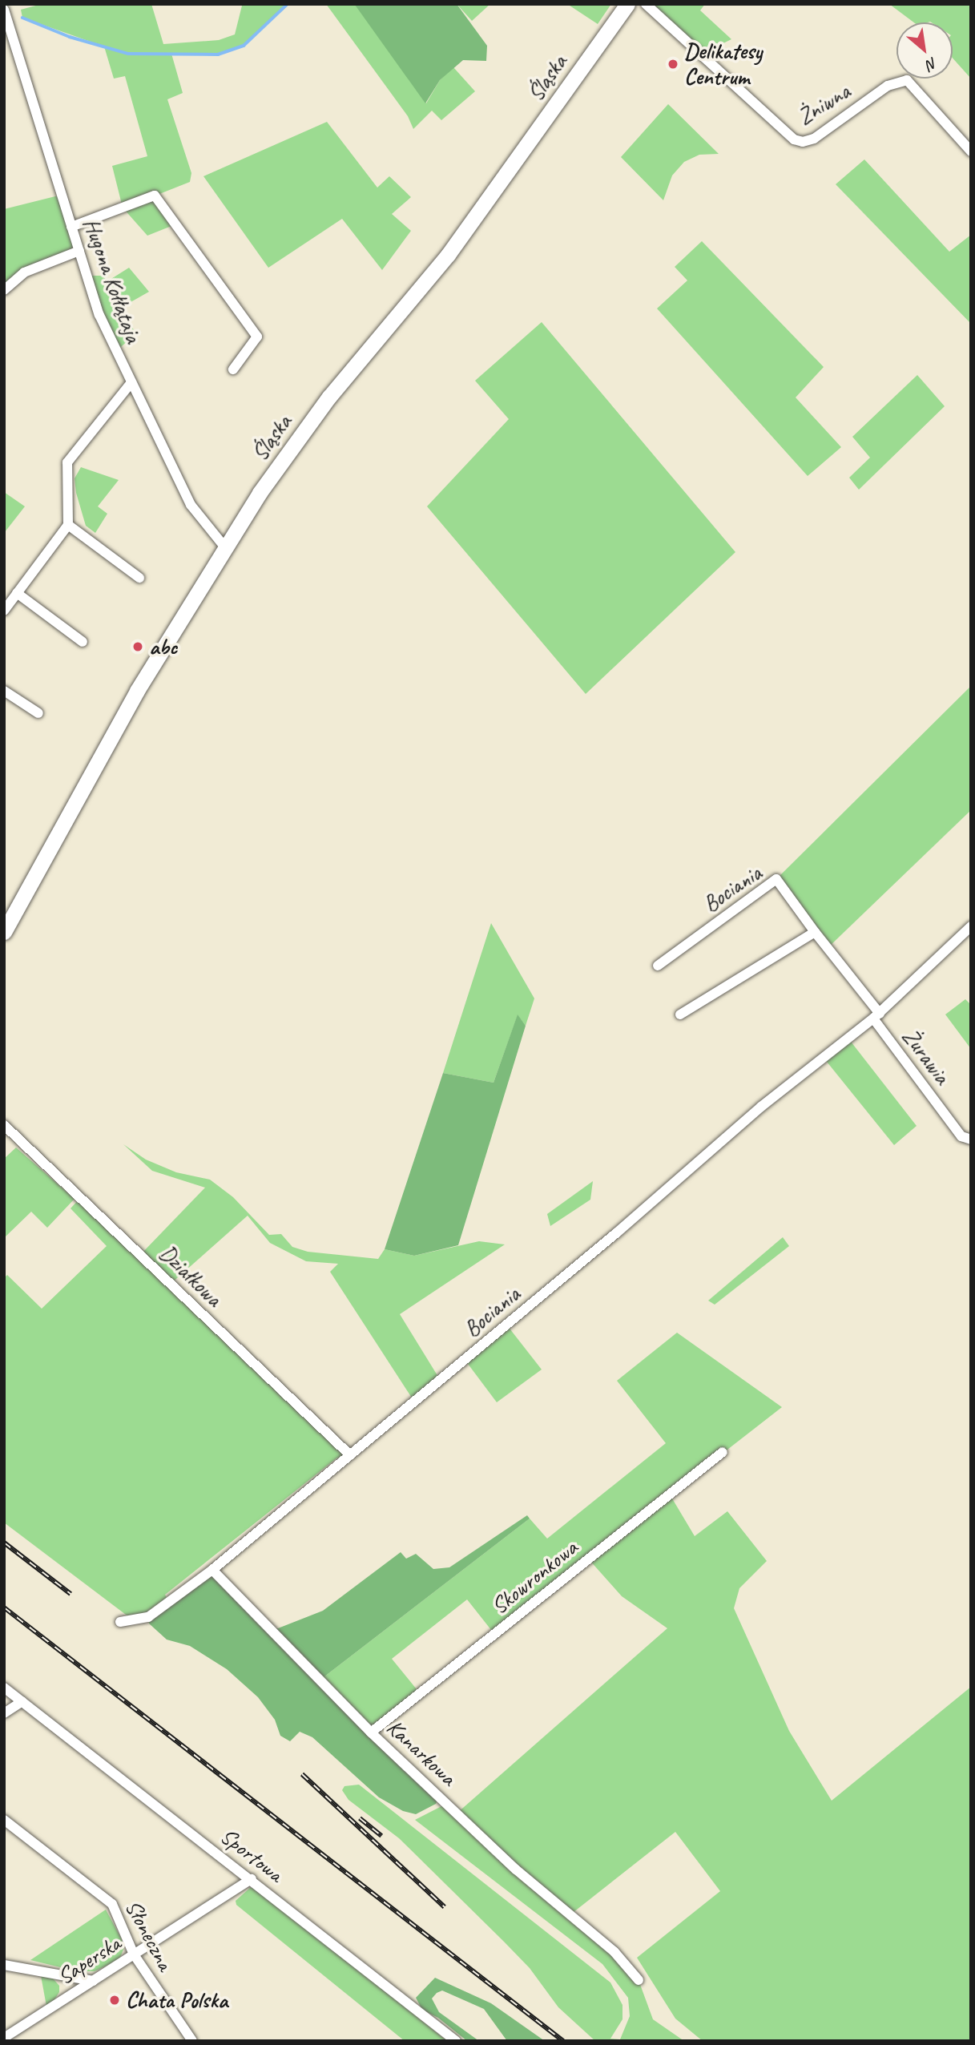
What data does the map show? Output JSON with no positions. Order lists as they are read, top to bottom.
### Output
{
  "streets": {
    "street": [
      "Śląska",
      "Żniwna",
      "Hugona Kołłątaja",
      "Bociania",
      "Żurawia",
      "Działkowa",
      "Skowronkowa",
      "Kanarkowa",
      "Sportowa",
      "Słoneczna",
      "Saperska"
    ]
  },
  "crossings": [
    ["Śląska", "Hugona Kołłątaja"],
    ["Bociania", "Żurawia"],
    ["Bociania", "Działkowa"],
    ["Bociania", "Kanarkowa"],
    ["Skowronkowa", "Kanarkowa"],
    ["Sportowa", "Saperska"],
    ["Słoneczna", "Saperska"]
  ],
  "places": ["Delikatesy Centrum", "abc", "Chata Polska"],
  "north": "bottom right"
}
